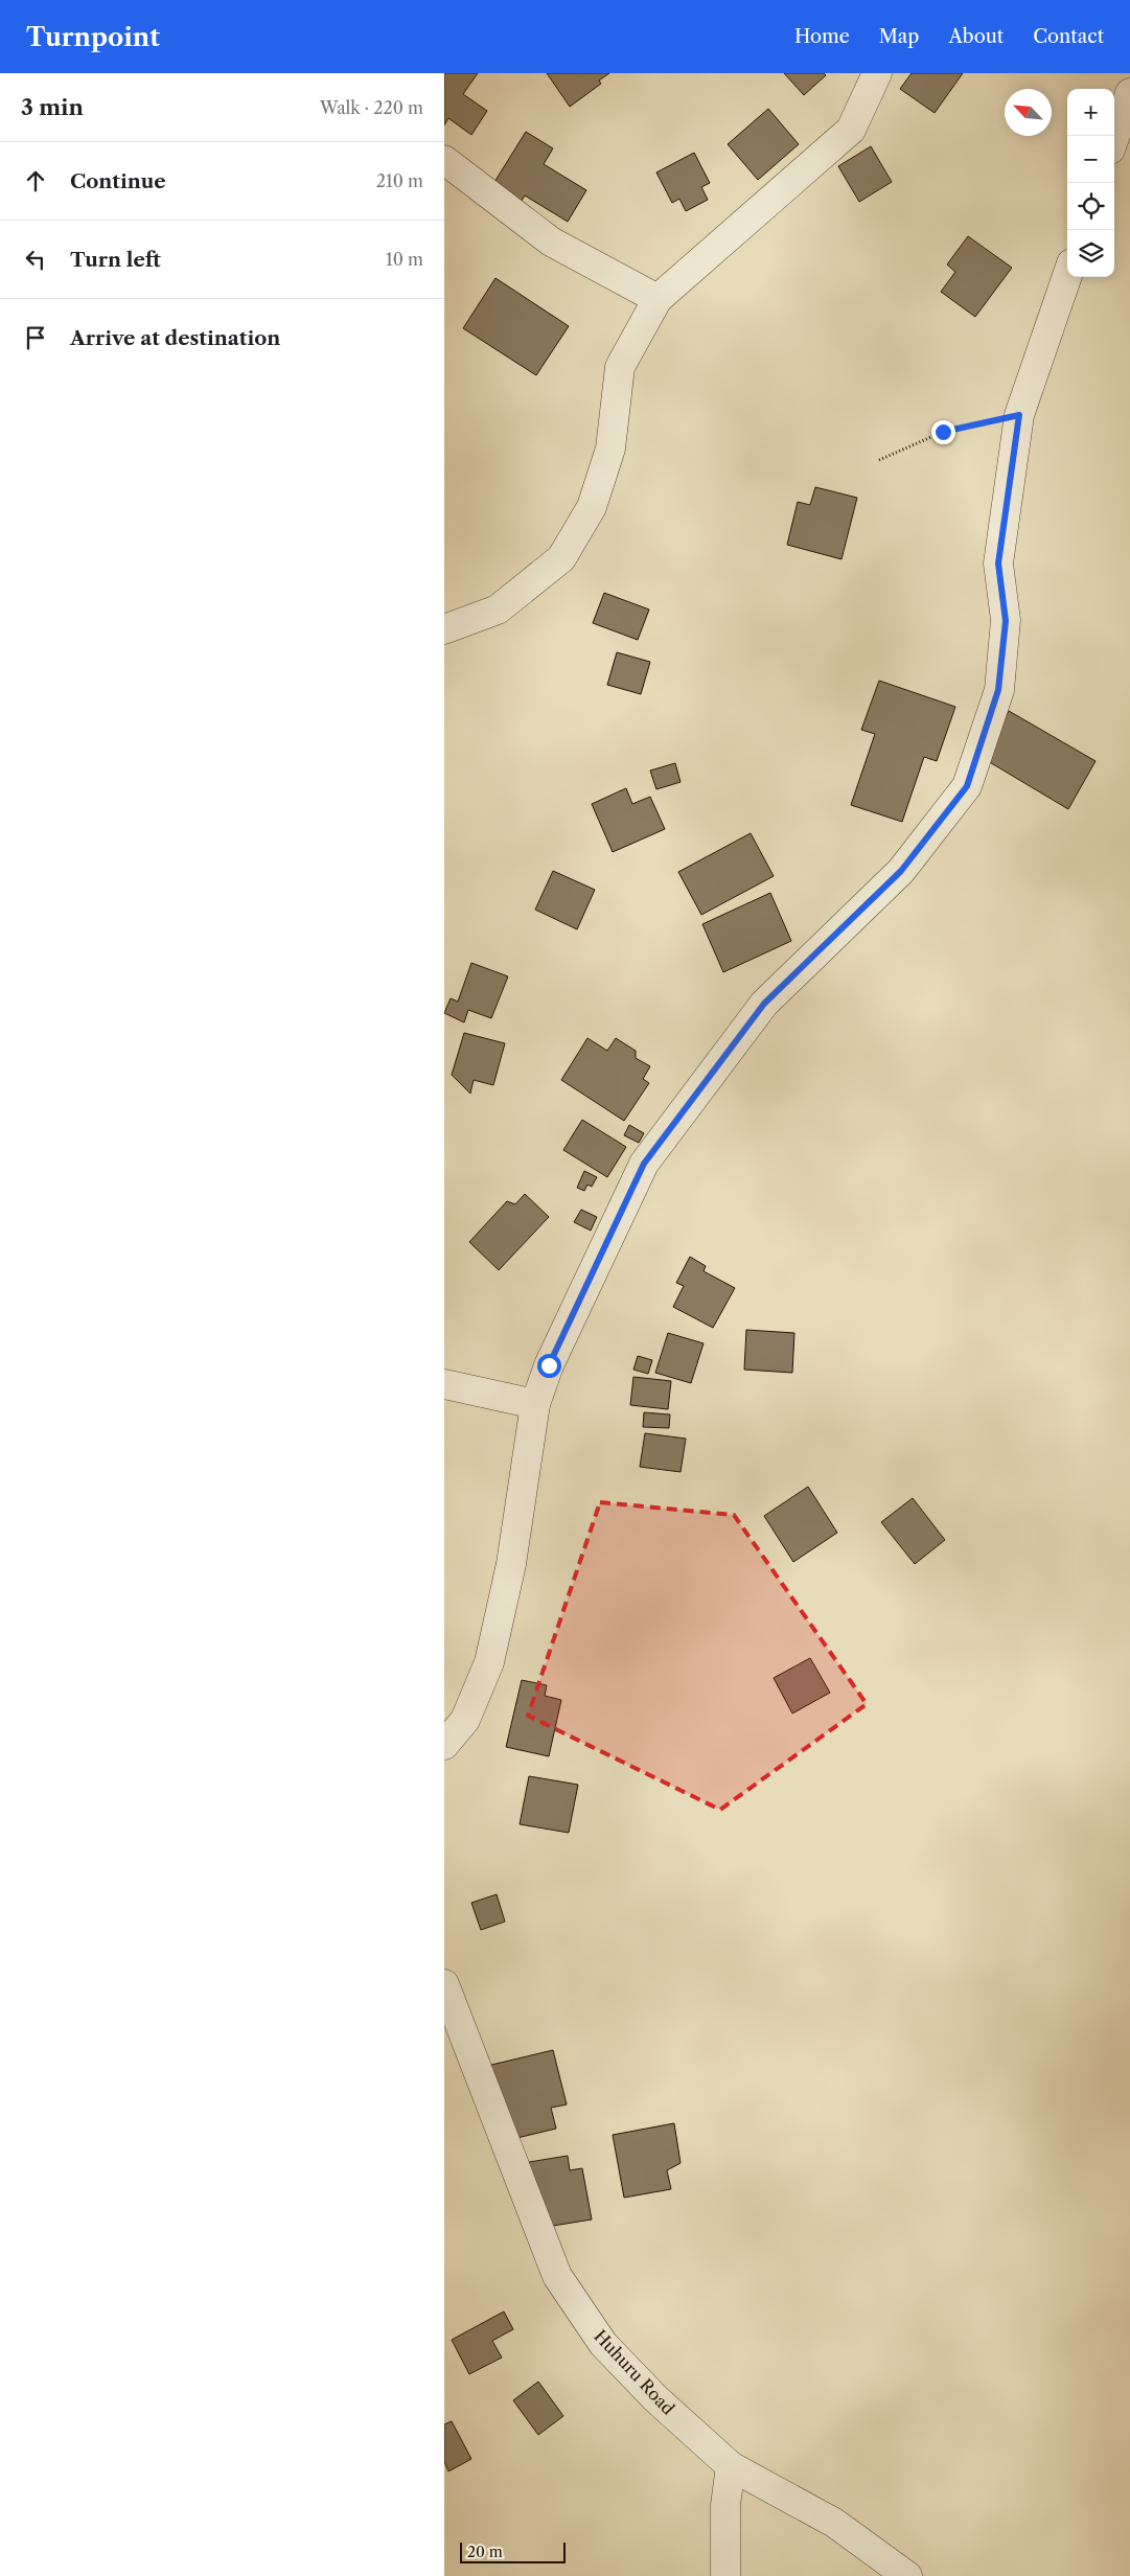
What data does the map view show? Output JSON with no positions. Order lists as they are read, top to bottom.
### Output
{
  "streets": {
    "street": ["Huhuru Road"]
  },
  "scale_bar": "20 m",
  "north": "top left",
  "page": {
    "header": "Turnpoint",
    "nav": [
      "Home",
      "Map",
      "About",
      "Contact"
    ],
    "heading": ["3 min", "Walk · 220 m"],
    "map_buttons": ["+", "−"],
    "list": [
      ["Continue", "210 m"],
      ["Turn left", "10 m"],
      "Arrive at destination"
    ],
    "scale": "20 m"
  }
}
